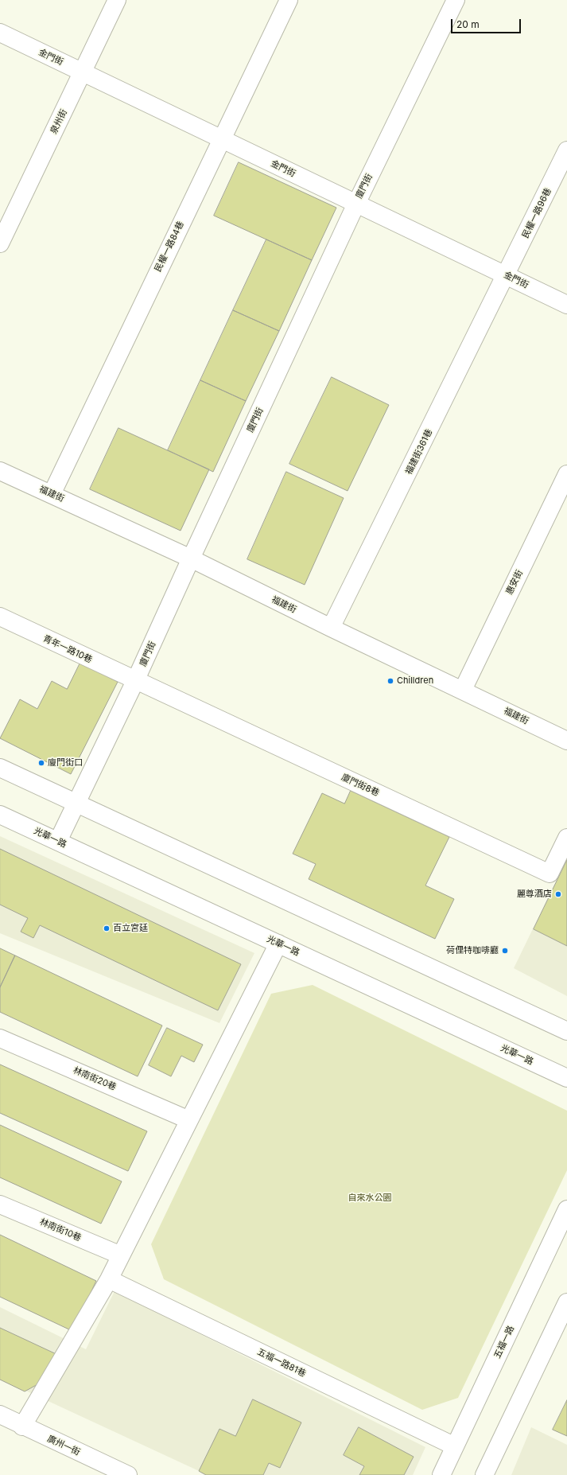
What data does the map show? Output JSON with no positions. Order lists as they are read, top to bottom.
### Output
{
  "streets": {
    "street": [
      "金門街",
      "泉州街",
      "廈門街",
      "民權一路96巷",
      "民權一路84巷",
      "福建街361巷",
      "福建街",
      "惠安街",
      "青年一路10巷",
      "廈門街8巷",
      "光華一路",
      "林南街20巷",
      "林南街10巷",
      "五福一路",
      "五福一路81巷",
      "廣州一街"
    ]
  },
  "crossings": [
    ["金門街", "泉州街"],
    ["金門街", "廈門街"],
    ["金門街", "民權一路96巷"],
    ["金門街", "民權一路84巷"],
    ["金門街", "福建街361巷"],
    ["廈門街", "福建街"],
    ["廈門街", "青年一路10巷"],
    ["廈門街", "廈門街8巷"],
    ["廈門街", "光華一路"],
    ["民權一路96巷", "福建街361巷"],
    ["民權一路84巷", "福建街"],
    ["福建街361巷", "福建街"],
    ["福建街", "惠安街"],
    ["青年一路10巷", "廈門街8巷"],
    ["五福一路", "五福一路81巷"]
  ],
  "parks": ["自來水公園"],
  "places": [
    "Chilldren",
    "廈門街口",
    "麗尊酒店",
    "百立宮廷",
    "荷俚特咖啡廳"
  ],
  "scale_bar": "20 m"
}
